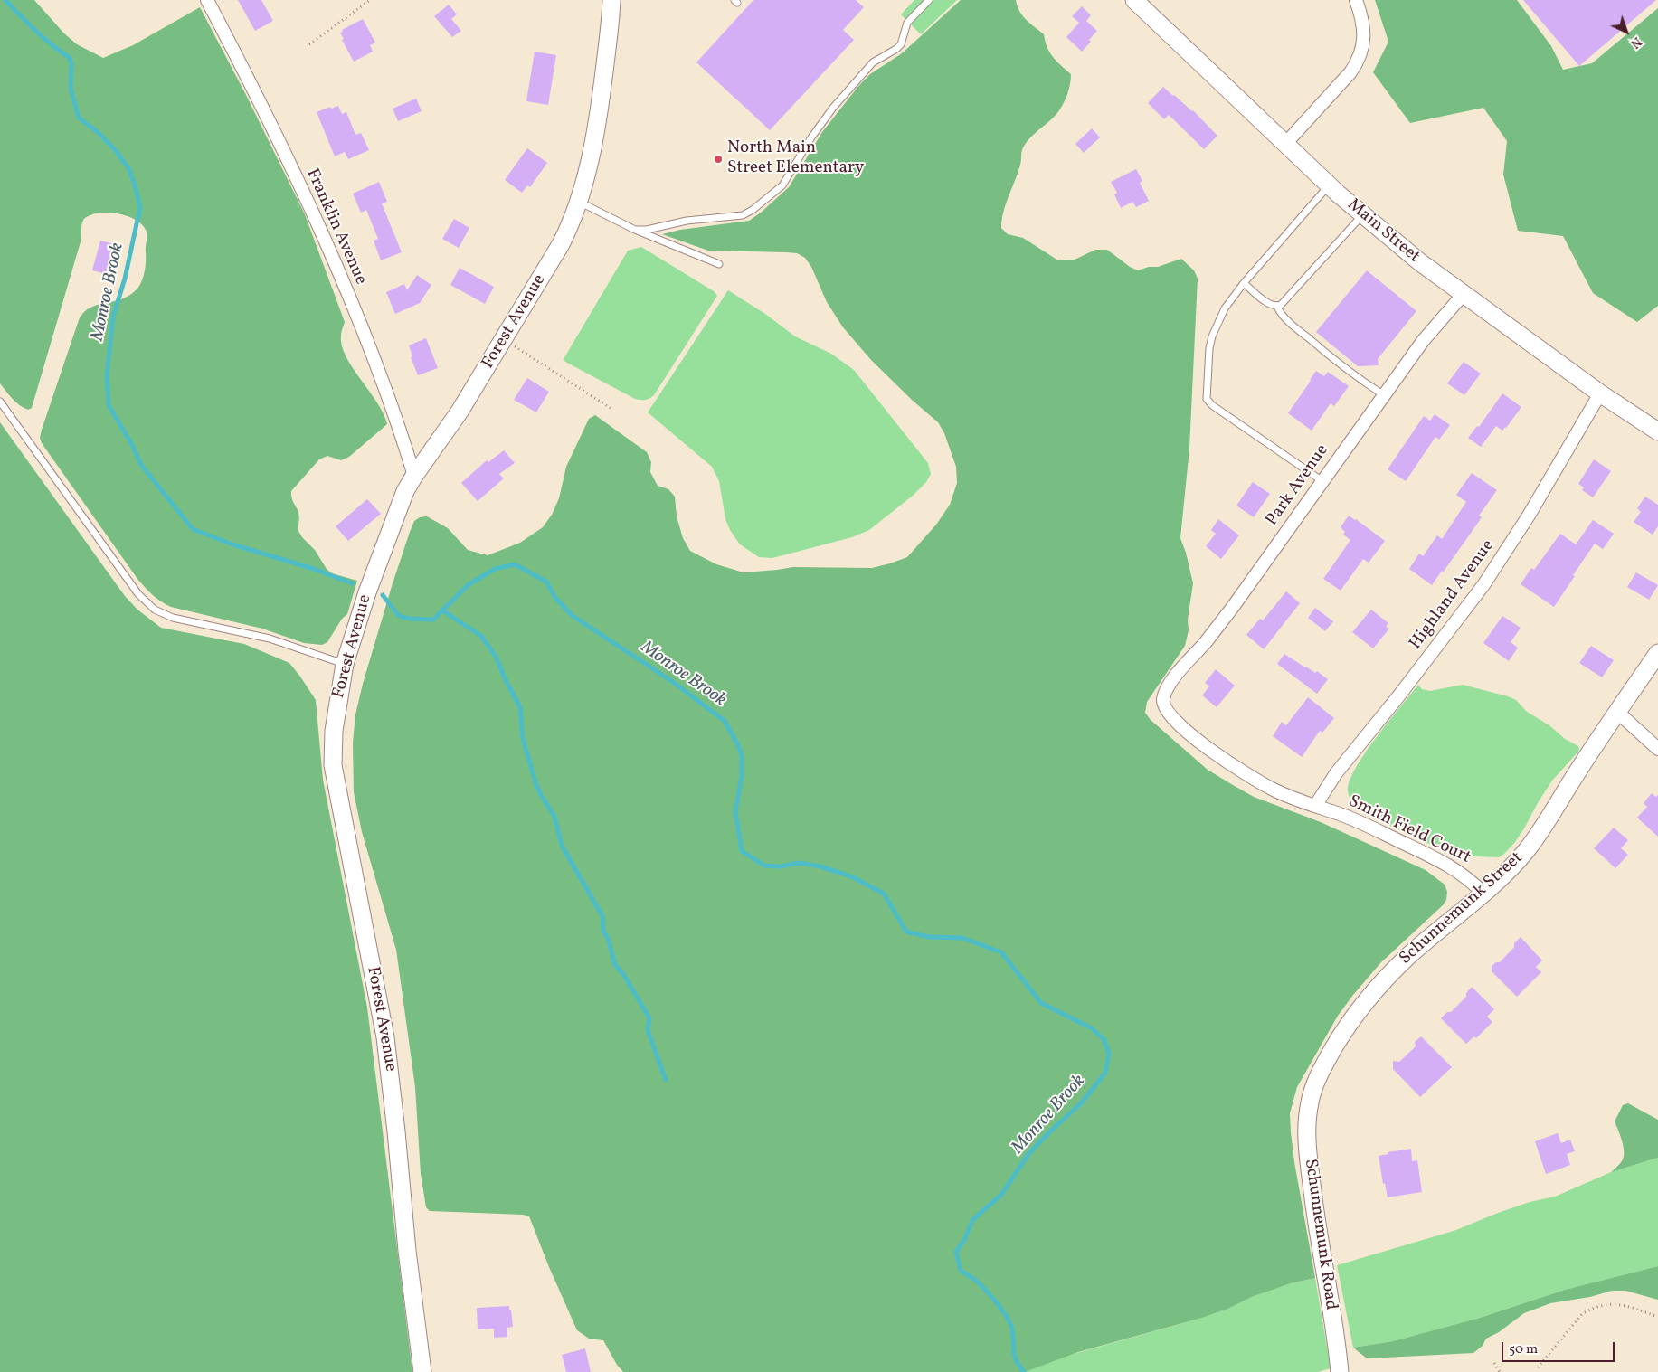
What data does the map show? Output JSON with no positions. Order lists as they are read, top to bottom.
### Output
{
  "streets": {
    "street": [
      "Franklin Avenue",
      "Main Street",
      "Forest Avenue",
      "Park Avenue",
      "Highland Avenue",
      "Smith Field Court",
      "Schunnemunk Street",
      "Schunnemunk Road"
    ]
  },
  "crossings": [
    ["Franklin Avenue", "Forest Avenue"],
    ["Main Street", "Park Avenue"],
    ["Main Street", "Highland Avenue"],
    ["Park Avenue", "Smith Field Court"],
    ["Highland Avenue", "Smith Field Court"],
    ["Smith Field Court", "Schunnemunk Street"],
    ["Schunnemunk Street", "Schunnemunk Road"]
  ],
  "water": ["Monroe Brook"],
  "places": ["North Main Street Elementary"],
  "scale_bar": "50 m",
  "north": "bottom right"
}
